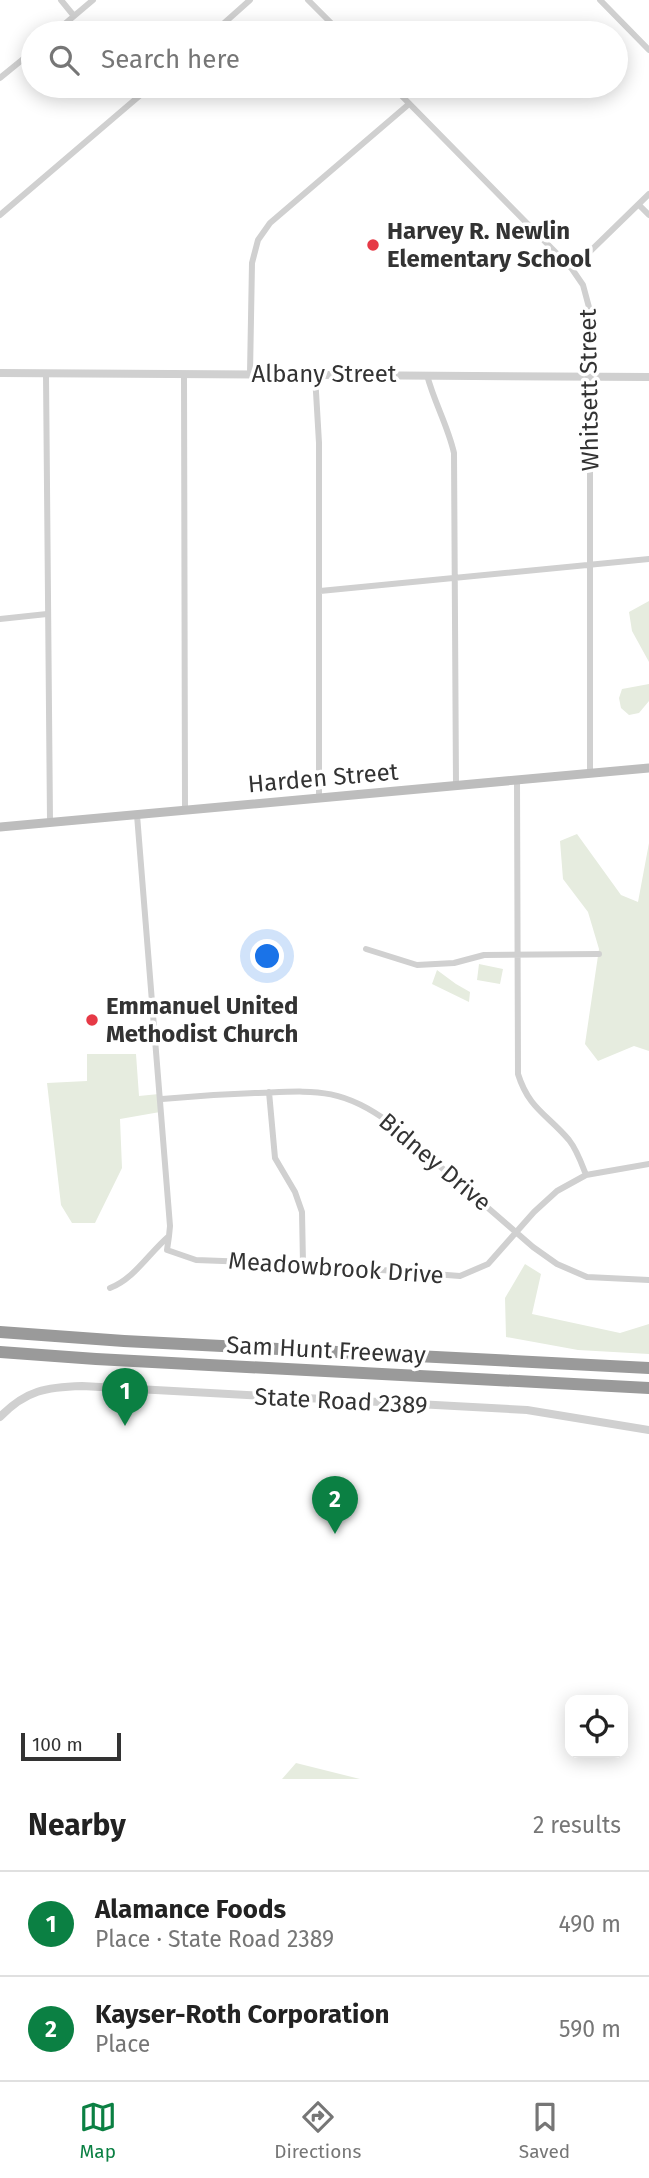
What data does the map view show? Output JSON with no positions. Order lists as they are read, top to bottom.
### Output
{
  "streets": {
    "highway": ["Sam Hunt Freeway"],
    "main road": ["Harden Street"],
    "street": [
      "Albany Street",
      "Whitsett Street",
      "Bidney Drive",
      "Meadowbrook Drive",
      "State Road 2389"
    ]
  },
  "crossings": [
    ["Albany Street", "Whitsett Street"],
    ["Whitsett Street", "Harden Street"],
    ["Bidney Drive", "Meadowbrook Drive"]
  ],
  "places": ["Harvey R. Newlin Elementary School", "Emmanuel United Methodist Church"],
  "scale_bar": "100 m",
  "page": {
    "search": "Search here",
    "pins": ["1", "2"],
    "scale": "100 m",
    "heading": ["Nearby", "2 results"],
    "list": [
      {
        "mark": "1",
        "name": "Alamance Foods",
        "note": "Place · State Road 2389",
        "value": "490 m"
      },
      {
        "mark": "2",
        "name": "Kayser-Roth Corporation",
        "note": "Place",
        "value": "590 m"
      }
    ],
    "nav": ["Map", "Directions", "Saved"]
  }
}
